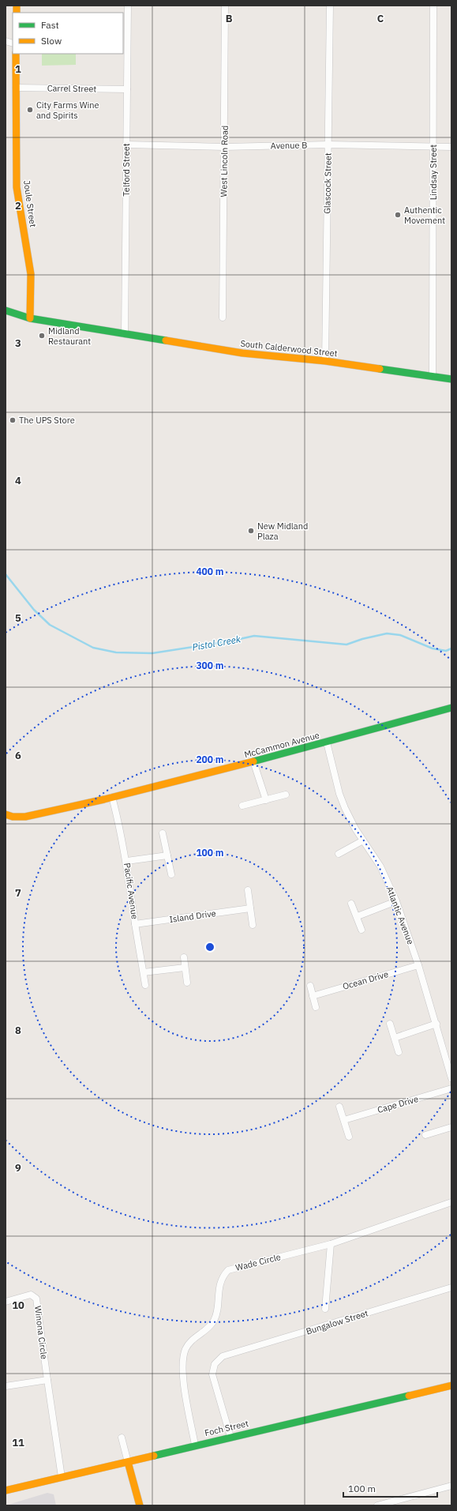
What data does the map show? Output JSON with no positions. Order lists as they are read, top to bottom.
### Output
{
  "streets": {
    "street": [
      "Carrel Street",
      "Avenue B",
      "West Lincoln Road",
      "Telford Street",
      "Lindsay Street",
      "Glascock Street",
      "Joule Street",
      "South Calderwood Street",
      "McCammon Avenue",
      "Pacific Avenue",
      "Atlantic Avenue",
      "Island Drive",
      "Ocean Drive",
      "Cape Drive",
      "Wade Circle",
      "Bungalow Street",
      "Winona Circle",
      "Foch Street"
    ]
  },
  "crossings": [
    ["Carrel Street", "Telford Street"],
    ["Carrel Street", "Joule Street"],
    ["Avenue B", "West Lincoln Road"],
    ["Avenue B", "Telford Street"],
    ["Avenue B", "Lindsay Street"],
    ["Avenue B", "Glascock Street"],
    ["Telford Street", "South Calderwood Street"],
    ["Lindsay Street", "South Calderwood Street"],
    ["Glascock Street", "South Calderwood Street"],
    ["Joule Street", "South Calderwood Street"],
    ["McCammon Avenue", "Pacific Avenue"],
    ["McCammon Avenue", "Atlantic Avenue"],
    ["Pacific Avenue", "Island Drive"],
    ["Atlantic Avenue", "Ocean Drive"],
    ["Wade Circle", "Foch Street"],
    ["Bungalow Street", "Foch Street"],
    ["Winona Circle", "Foch Street"]
  ],
  "water": ["Pistol Creek"],
  "places": [
    "City Farms Wine and Spirits",
    "Authentic Movement",
    "Midland Restaurant",
    "The UPS Store",
    "New Midland Plaza"
  ],
  "legend": ["Fast", "Slow"],
  "scale_bar": "100 m",
  "grid": {
    "columns": ["B", "C"],
    "rows": [
      "1",
      "2",
      "3",
      "4",
      "5",
      "6",
      "7",
      "8",
      "9",
      "10",
      "11"
    ]
  },
  "rings": [
    "400 m",
    "300 m",
    "200 m",
    "100 m"
  ]
}
